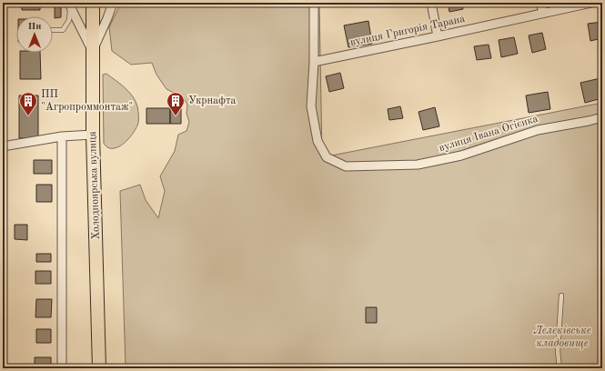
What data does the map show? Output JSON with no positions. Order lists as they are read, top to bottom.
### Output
{
  "streets": {
    "main road": ["Холодноярська вулиця"],
    "street": ["вулиця Григорія Тарана", "вулиця Івана Огієнка"]
  },
  "crossings": [
    ["вулиця Григорія Тарана", "вулиця Івана Огієнка"]
  ],
  "parks": ["Лелеківське кладовище"],
  "places": {
    "building": ["ПП \"Агропроммонтаж\"", "Укрнафта"]
  },
  "north": "top"
}
